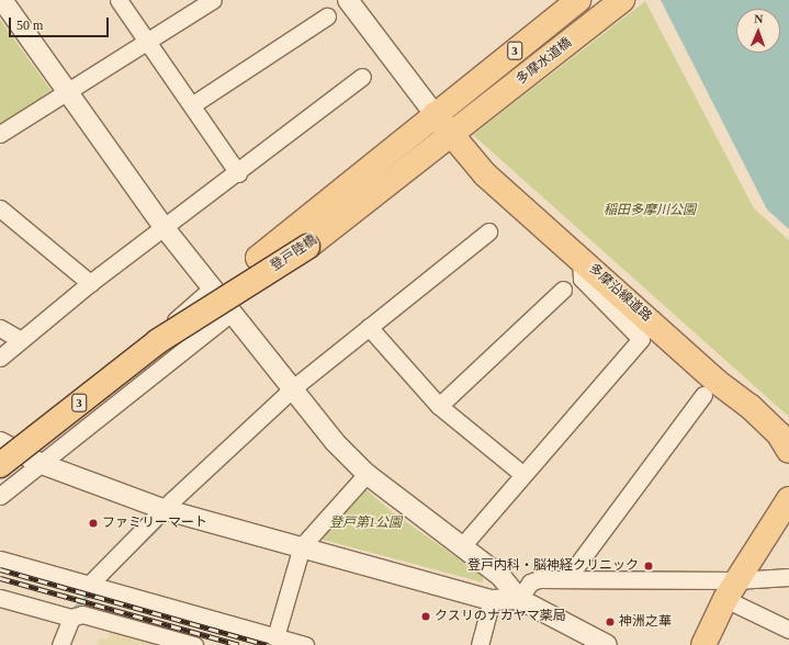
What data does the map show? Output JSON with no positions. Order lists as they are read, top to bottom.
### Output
{
  "streets": {
    "main road": [
      "3",
      "多摩水道橋",
      "登戸陸橋",
      "多摩沿線道路"
    ]
  },
  "crossings": [
    ["多摩水道橋", "登戸陸橋"],
    ["多摩水道橋", "多摩沿線道路"],
    ["登戸陸橋", "多摩沿線道路"]
  ],
  "parks": ["稲田多摩川公園", "登戸第1公園"],
  "places": [
    "ファミリーマート",
    "登戸内科・脳神経クリニック",
    "クスリのナカヤマ薬局",
    "神洲之華"
  ],
  "scale_bar": "50 m",
  "north": "top"
}
